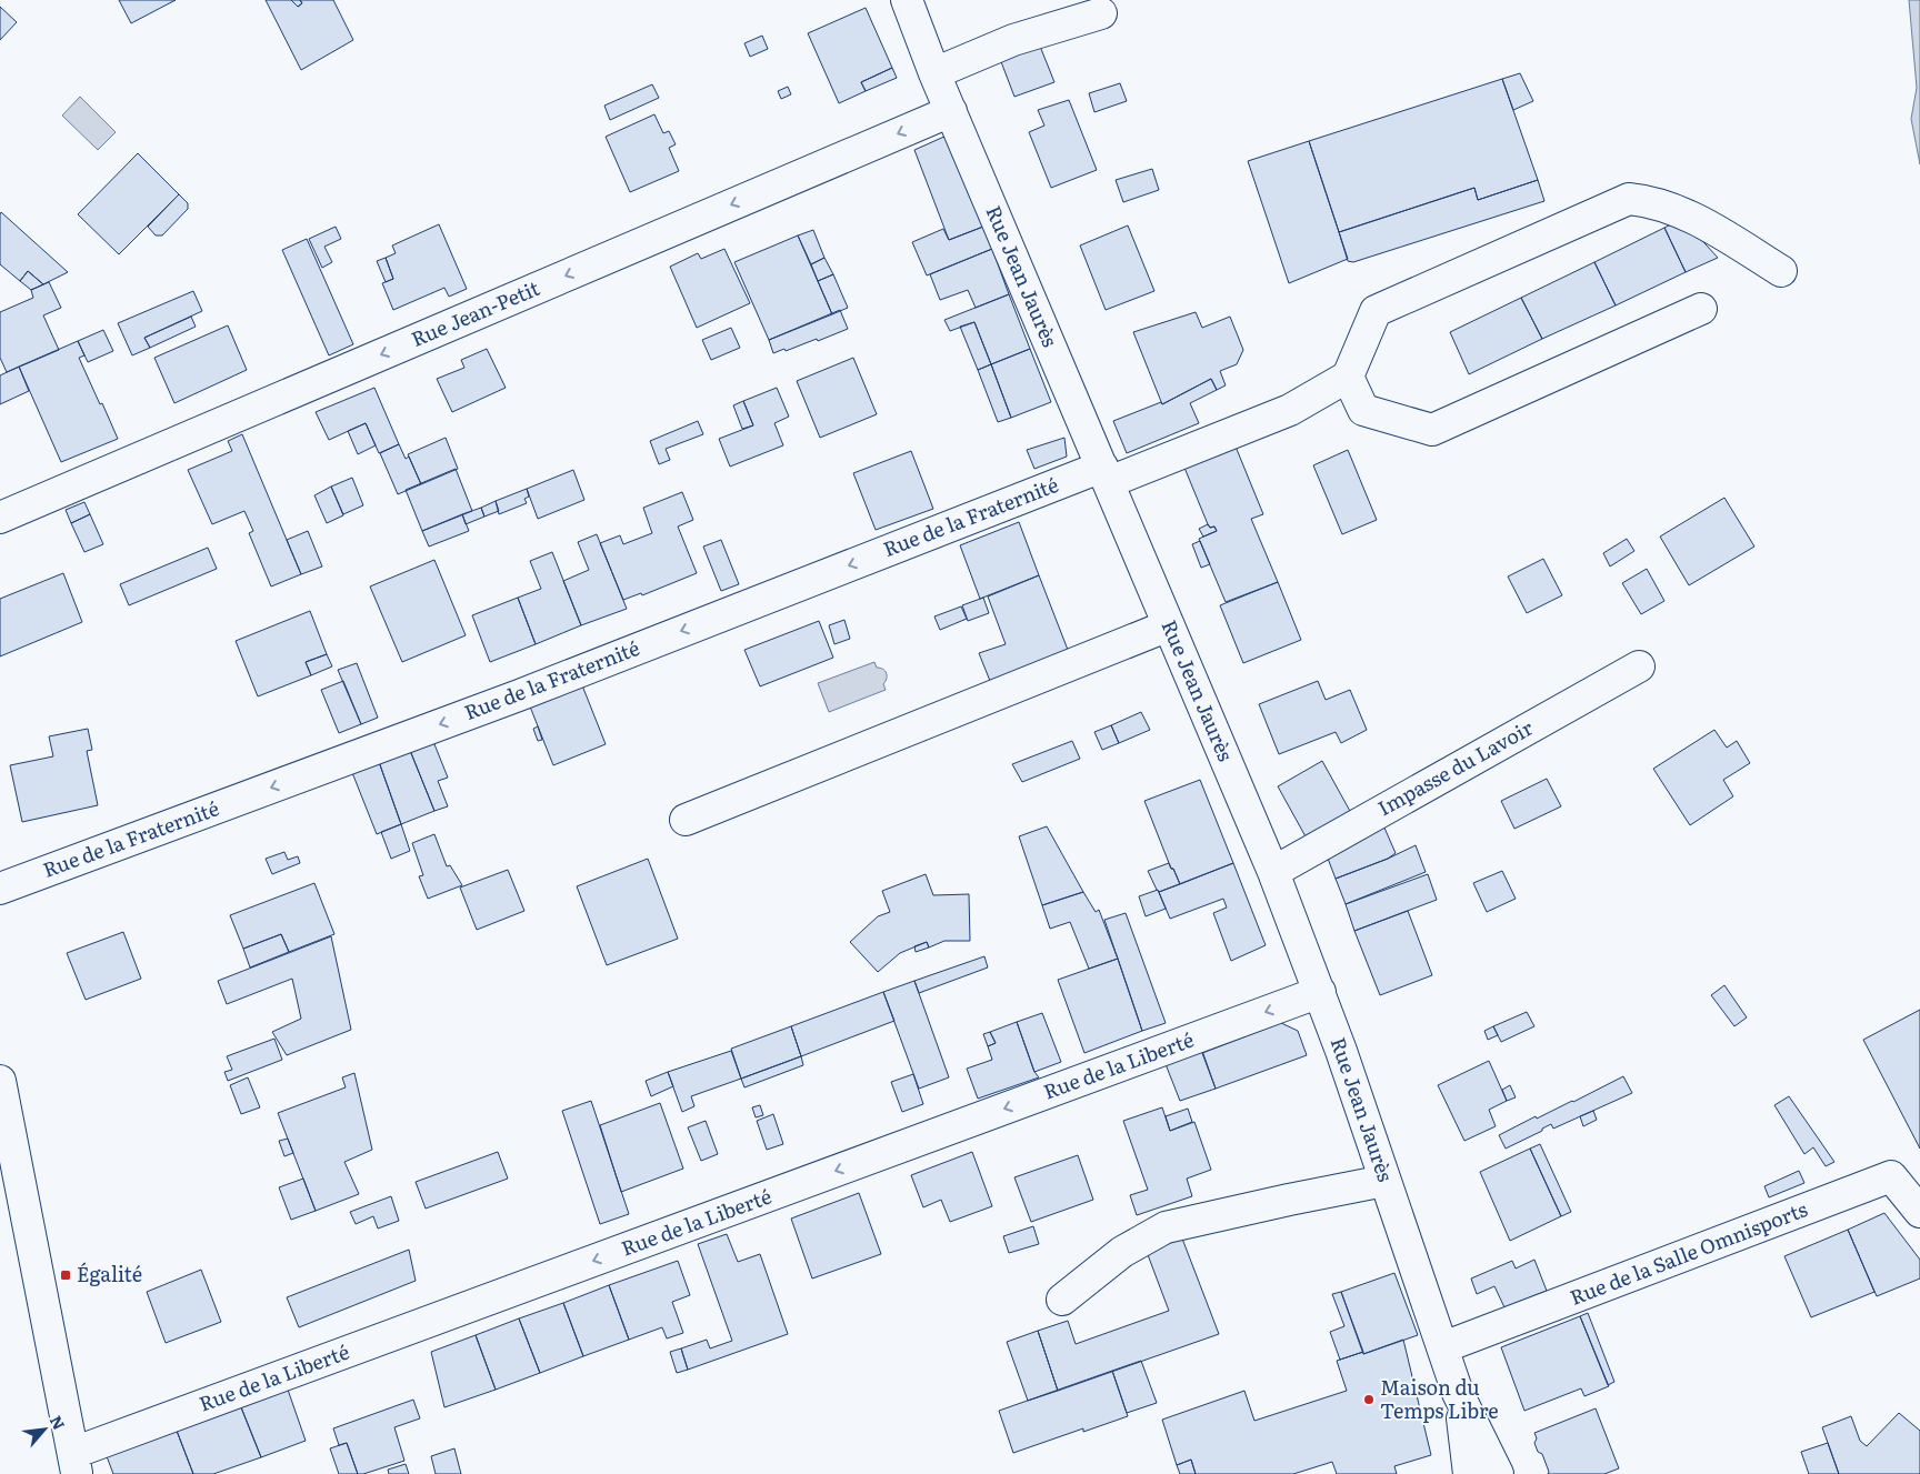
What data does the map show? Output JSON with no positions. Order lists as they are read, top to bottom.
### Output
{
  "streets": {
    "street": [
      "Rue Jean Jaurès",
      "Rue Jean-Petit",
      "Rue de la Fraternité",
      "Impasse du Lavoir",
      "Rue de la Liberté",
      "Rue de la Salle Omnisports"
    ]
  },
  "crossings": [
    ["Rue Jean Jaurès", "Rue Jean-Petit"],
    ["Rue Jean Jaurès", "Rue de la Fraternité"],
    ["Rue Jean Jaurès", "Impasse du Lavoir"],
    ["Rue Jean Jaurès", "Rue de la Liberté"],
    ["Rue Jean Jaurès", "Rue de la Salle Omnisports"]
  ],
  "one_way": ["Rue Jean-Petit", "Rue de la Liberté"],
  "places": {
    "transit": ["Égalité"],
    "other": ["Maison du Temps Libre"]
  },
  "north": "top right"
}
